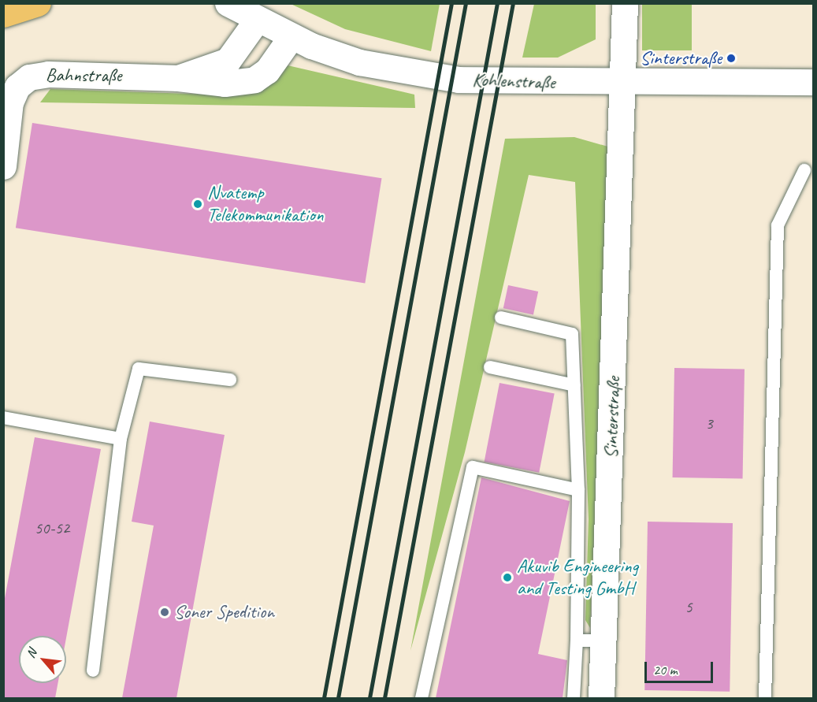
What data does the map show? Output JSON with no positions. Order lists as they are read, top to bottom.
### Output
{
  "streets": {
    "street": ["Bahnstraße", "Kohlenstraße", "Sinterstraße"]
  },
  "crossings": [
    ["Bahnstraße", "Kohlenstraße"],
    ["Kohlenstraße", "Sinterstraße"]
  ],
  "places": [
    "Sinterstraße",
    "Nvatemp Telekommunikation",
    "Akuvib Engineering and Testing GmbH",
    "Soner Spedition"
  ],
  "house_numbers": ["3", "50-52", "5"],
  "scale_bar": "20 m",
  "north": "top left"
}
